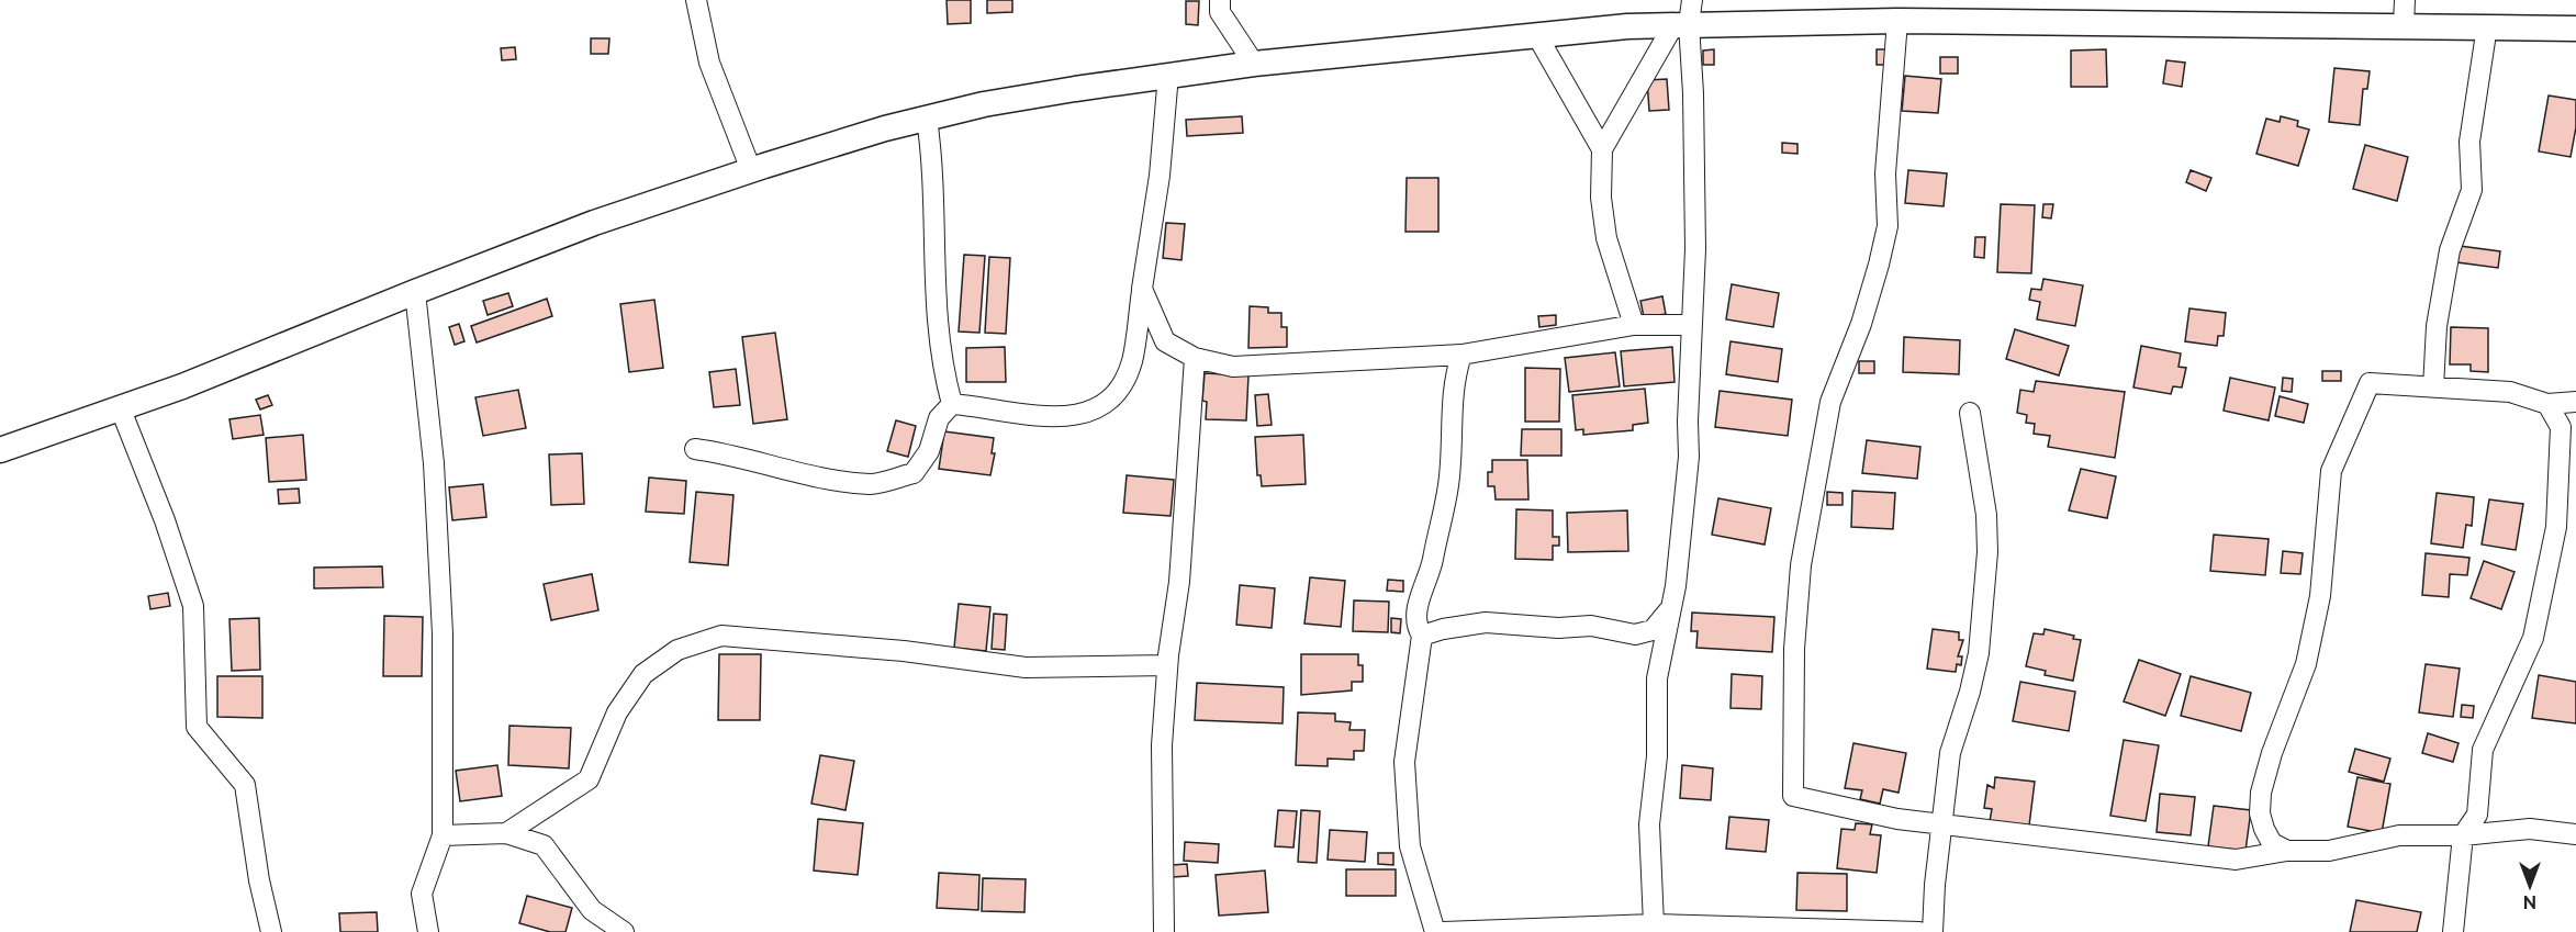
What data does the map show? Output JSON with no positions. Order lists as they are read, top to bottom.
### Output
{
  "north": "bottom"
}
